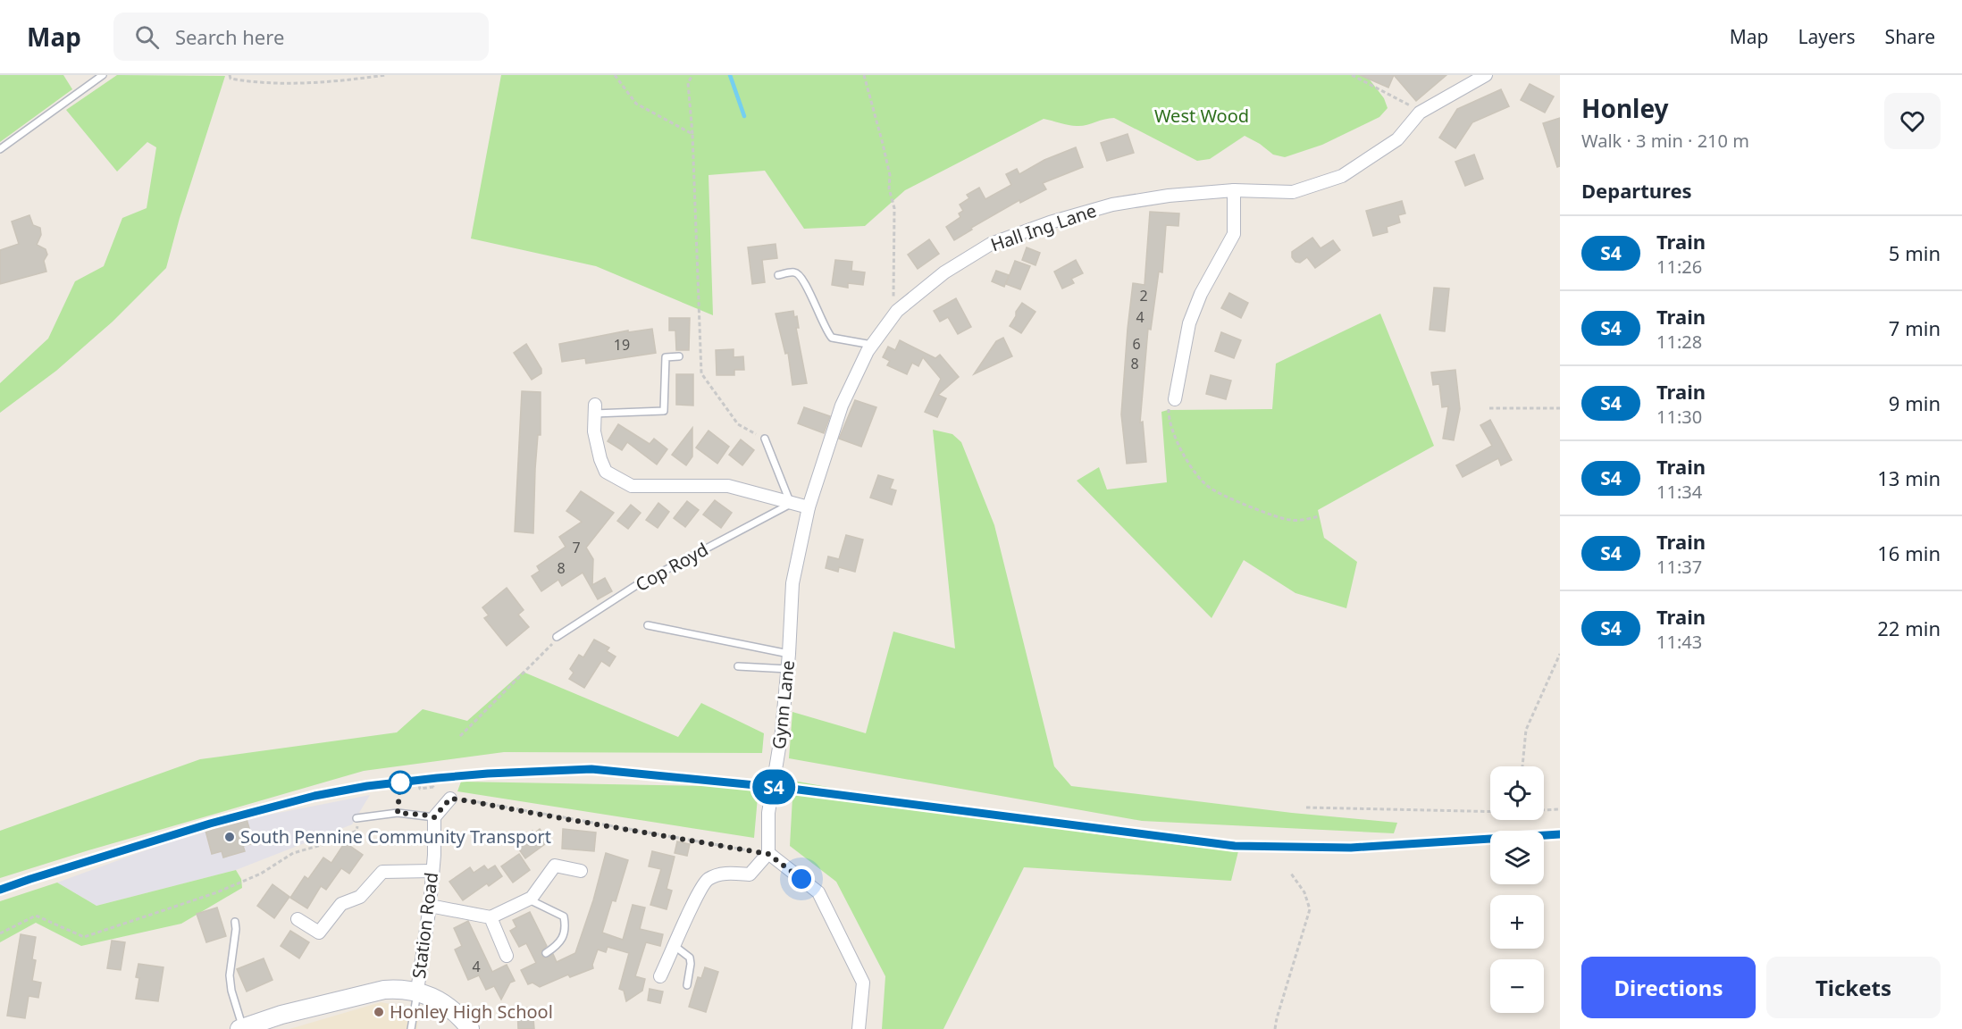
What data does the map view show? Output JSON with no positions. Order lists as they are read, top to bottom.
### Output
{
  "streets": {
    "street": ["Hall Ing Lane", "Gynn Lane", "Station Road"],
    "lane": ["Cop Royd"]
  },
  "crossings": [
    ["Hall Ing Lane", "Gynn Lane"]
  ],
  "parks": ["West Wood"],
  "places": ["South Pennine Community Transport", "Honley High School"],
  "house_numbers": [
    "2",
    "4",
    "6",
    "19",
    "8",
    "7",
    "8",
    "4"
  ],
  "page": {
    "header": "Map",
    "search": "Search here",
    "nav": ["Map", "Layers", "Share"],
    "on_map": "S4",
    "heading": [
      ["Honley", "Walk · 3 min · 210 m"],
      "Departures"
    ],
    "list": [
      {
        "mark": "S4",
        "name": "Train",
        "note": "11:26",
        "value": "5 min"
      },
      {
        "mark": "S4",
        "name": "Train",
        "note": "11:28",
        "value": "7 min"
      },
      {
        "mark": "S4",
        "name": "Train",
        "note": "11:30",
        "value": "9 min"
      },
      {
        "mark": "S4",
        "name": "Train",
        "note": "11:34",
        "value": "13 min"
      },
      {
        "mark": "S4",
        "name": "Train",
        "note": "11:37",
        "value": "16 min"
      },
      {
        "mark": "S4",
        "name": "Train",
        "note": "11:43",
        "value": "22 min"
      }
    ],
    "map_buttons": ["+", "−"],
    "buttons": ["Directions", "Tickets"]
  }
}
